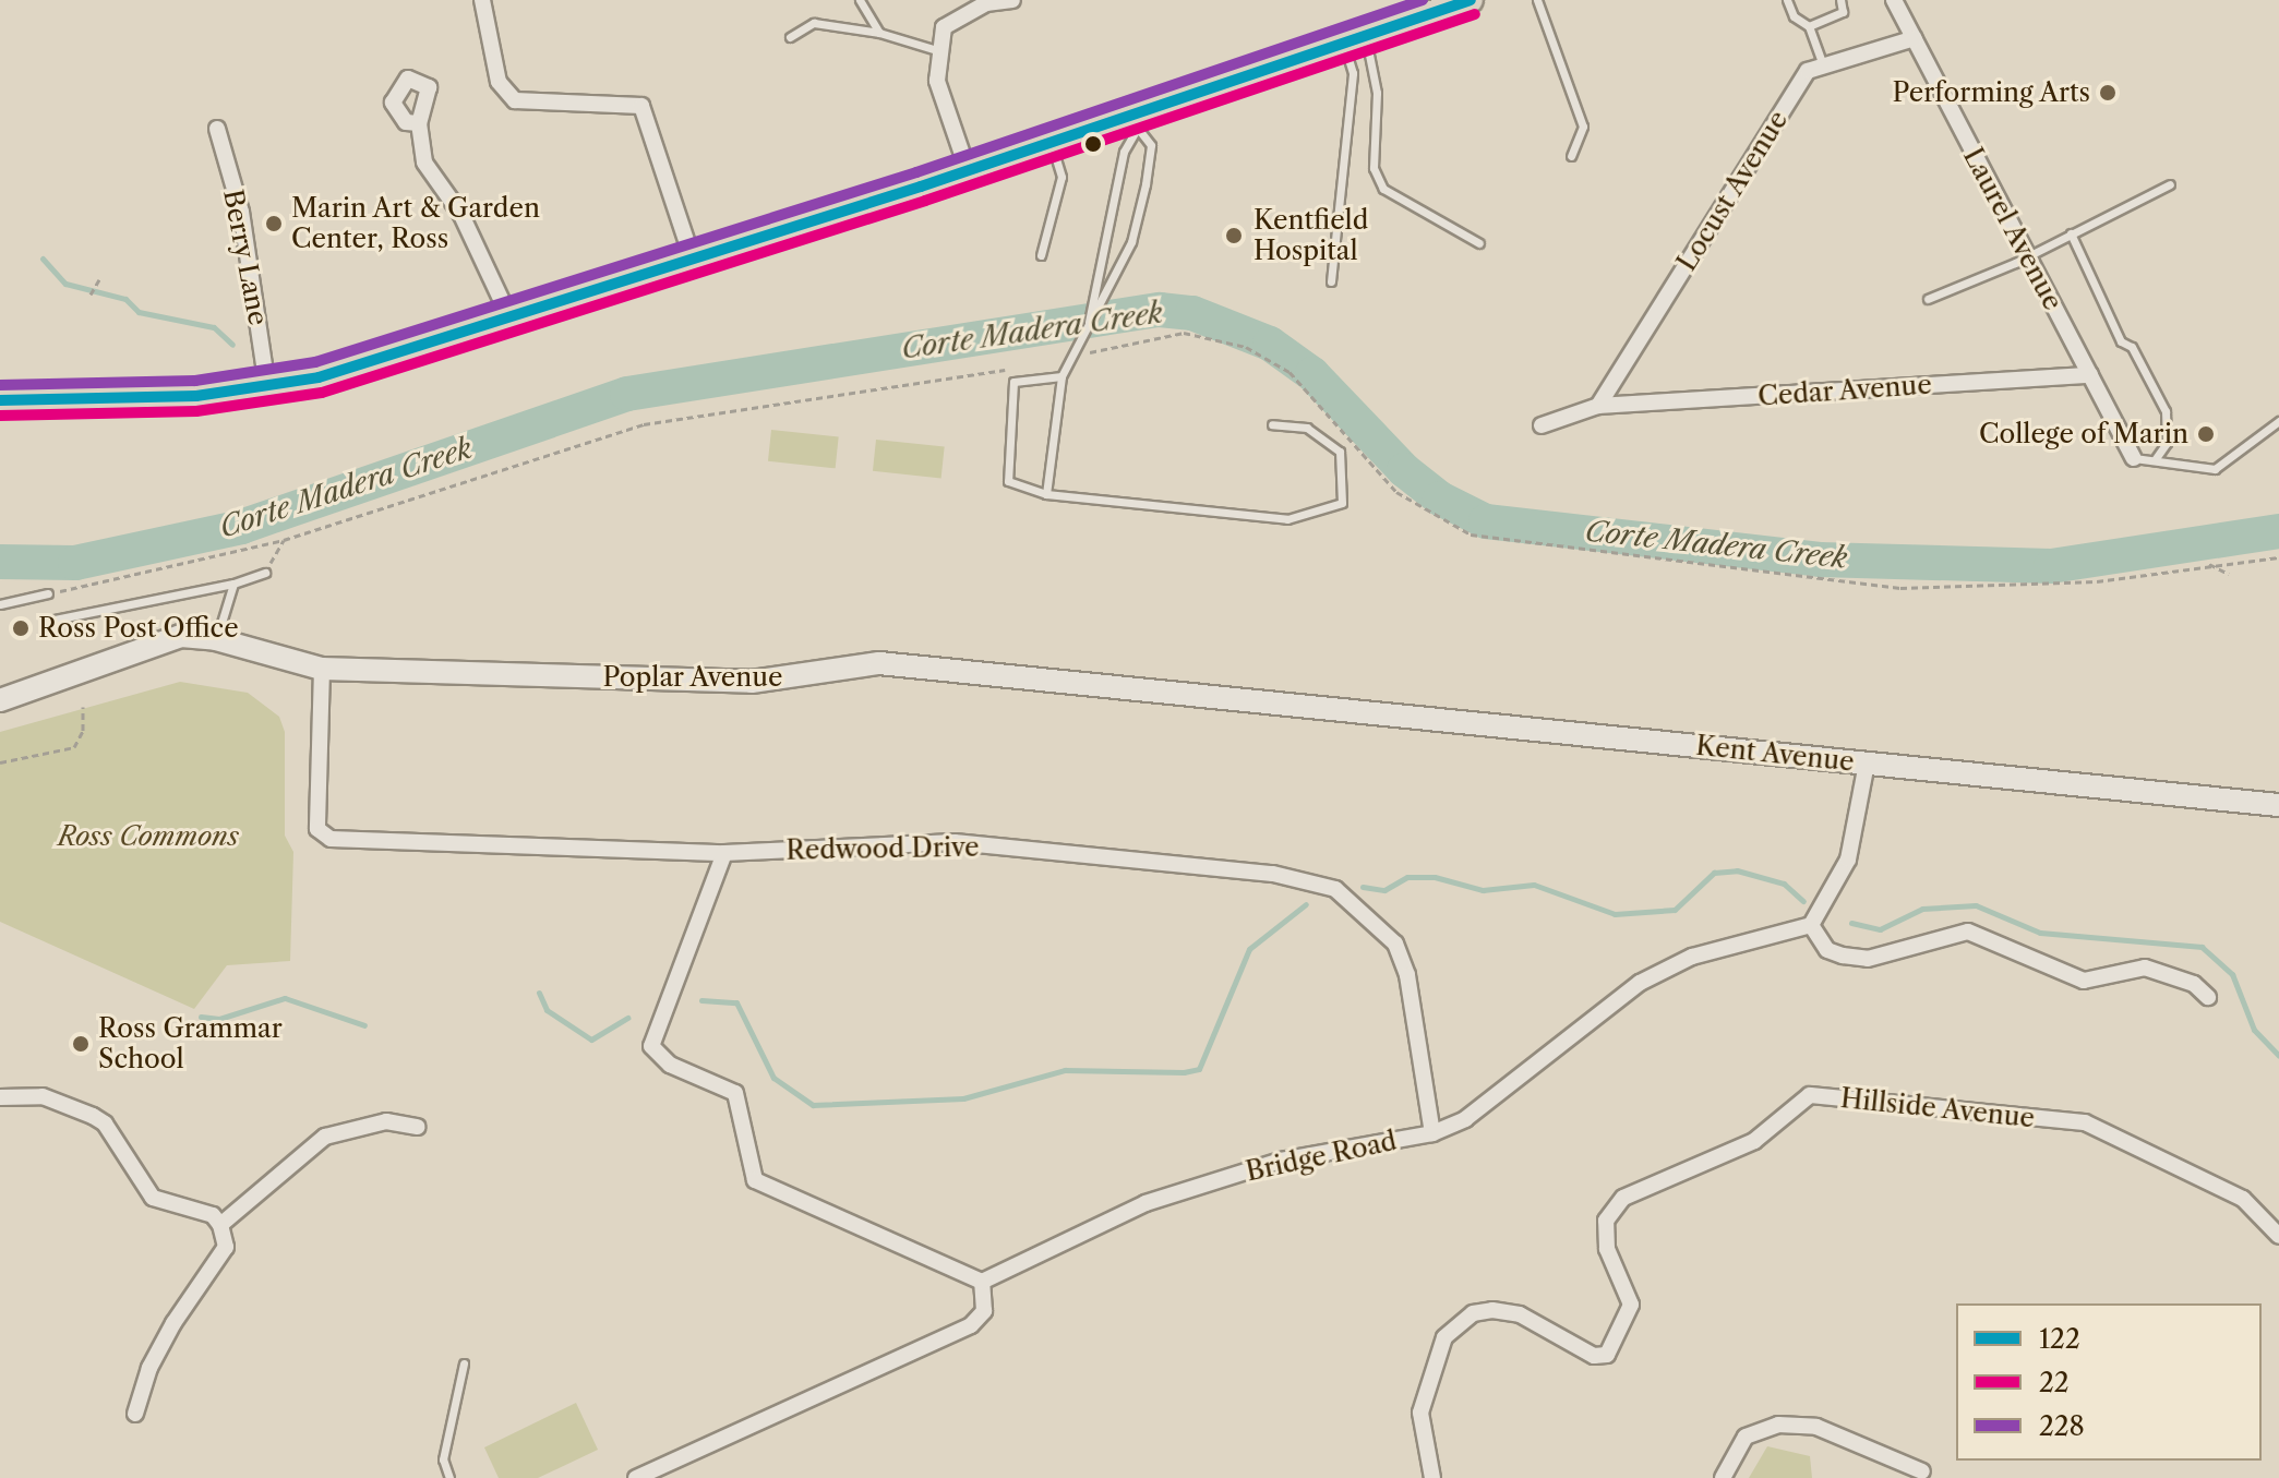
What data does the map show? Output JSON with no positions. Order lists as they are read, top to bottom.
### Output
{
  "streets": {
    "street": [
      "Locust Avenue",
      "Laurel Avenue",
      "Berry Lane",
      "Cedar Avenue",
      "Poplar Avenue",
      "Kent Avenue",
      "Redwood Drive",
      "Hillside Avenue",
      "Bridge Road"
    ]
  },
  "crossings": [
    ["Locust Avenue", "Laurel Avenue"],
    ["Locust Avenue", "Cedar Avenue"],
    ["Laurel Avenue", "Cedar Avenue"],
    ["Poplar Avenue", "Kent Avenue"],
    ["Poplar Avenue", "Redwood Drive"],
    ["Redwood Drive", "Bridge Road"]
  ],
  "water": ["Corte Madera Creek"],
  "parks": ["Ross Commons"],
  "places": [
    "Performing Arts",
    "Marin Art & Garden Center, Ross",
    "Kentfield Hospital",
    "College of Marin",
    "Ross Post Office",
    "Ross Grammar School"
  ],
  "lines": ["transit line 122", "transit line 228", "transit line 22"],
  "legend": ["122", "22", "228"]
}
